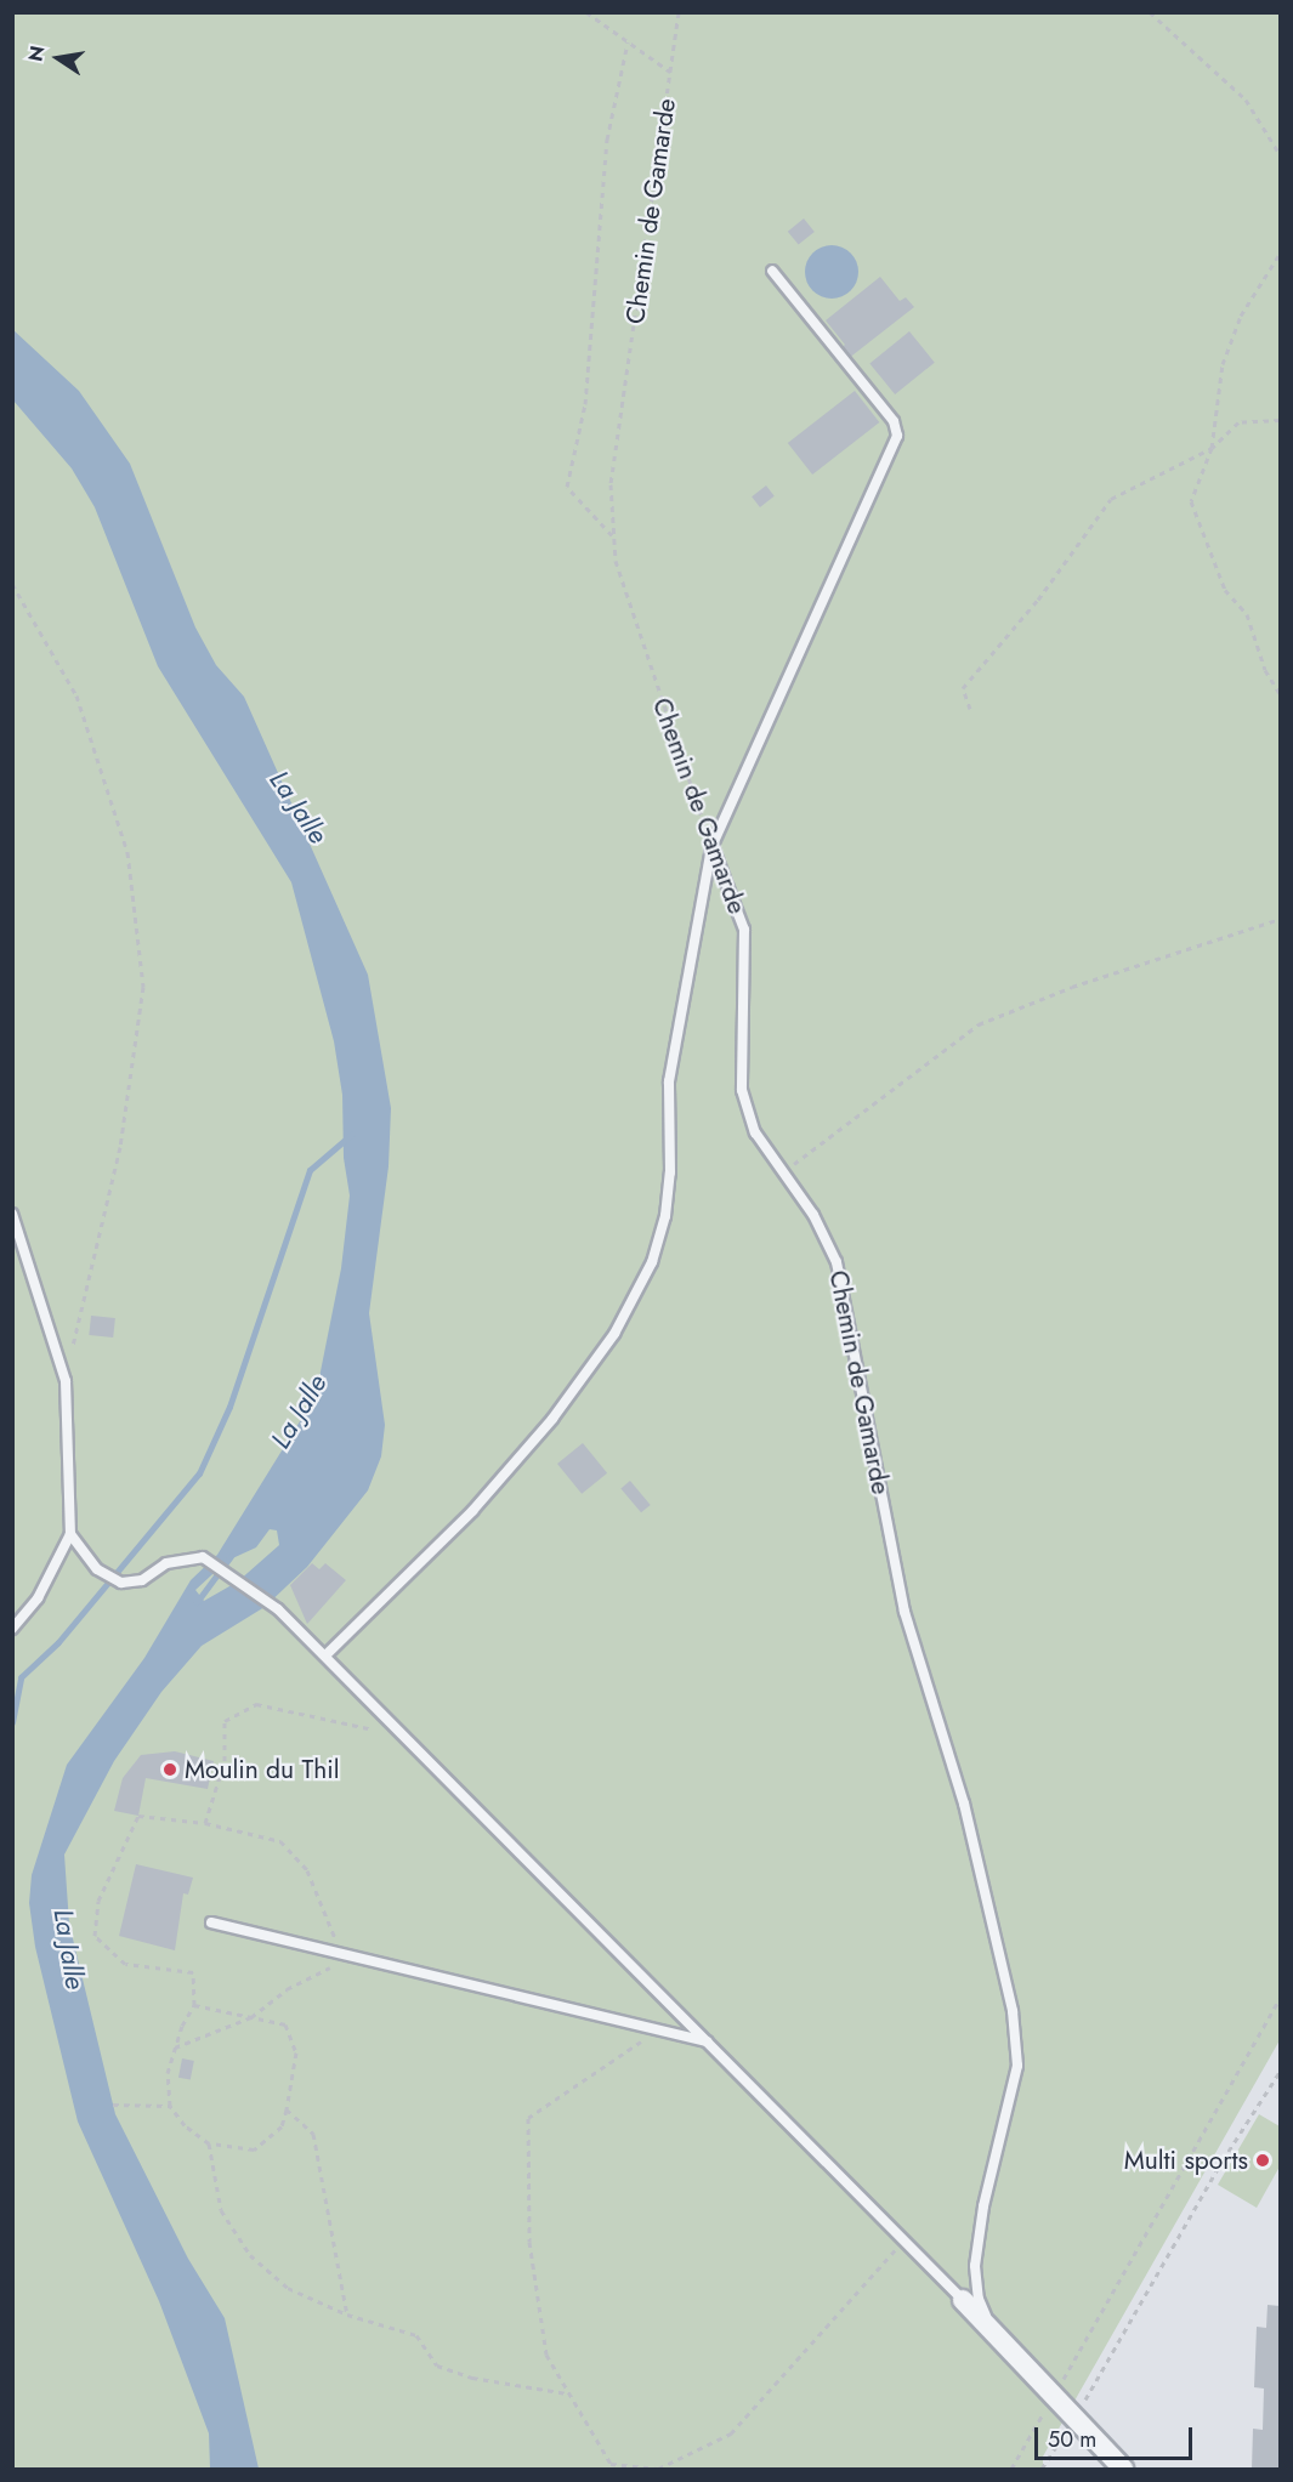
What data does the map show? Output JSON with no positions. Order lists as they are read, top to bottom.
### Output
{
  "streets": {
    "lane": ["Chemin de Gamarde"]
  },
  "water": ["La Jalle"],
  "places": ["Moulin du Thil", "Multi sports"],
  "scale_bar": "50 m",
  "north": "left"
}
